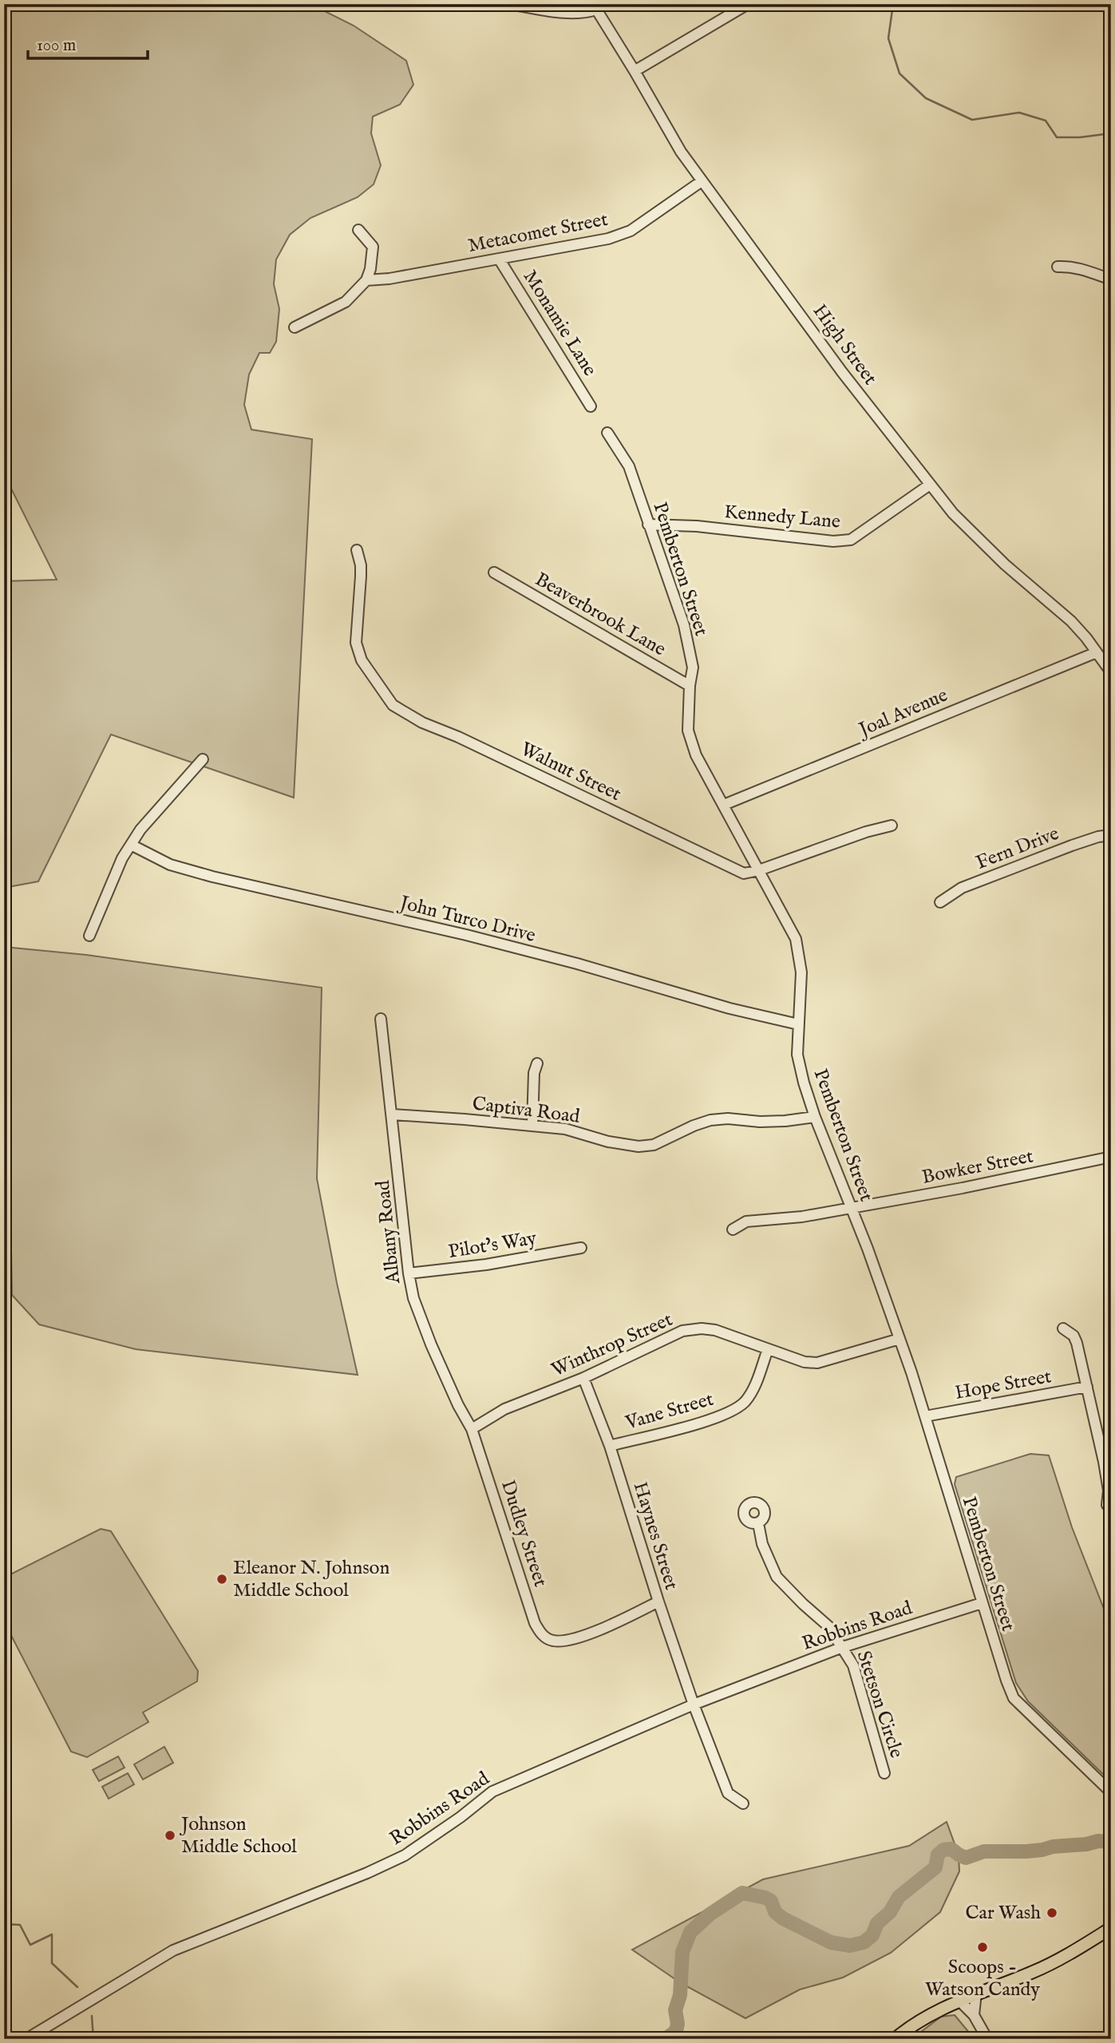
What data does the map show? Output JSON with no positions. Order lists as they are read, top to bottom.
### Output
{
  "streets": {
    "street": [
      "Metacomet Street",
      "Monamie Lane",
      "High Street",
      "Kennedy Lane",
      "Pemberton Street",
      "Beaverbrook Lane",
      "Joal Avenue",
      "Walnut Street",
      "Fern Drive",
      "John Turco Drive",
      "Captiva Road",
      "Bowker Street",
      "Albany Road",
      "Pilot's Way",
      "Winthrop Street",
      "Hope Street",
      "Vane Street",
      "Dudley Street",
      "Haynes Street",
      "Robbins Road",
      "Stetson Circle"
    ]
  },
  "crossings": [
    ["Metacomet Street", "Monamie Lane"],
    ["Metacomet Street", "High Street"],
    ["High Street", "Kennedy Lane"],
    ["High Street", "Joal Avenue"],
    ["Kennedy Lane", "Pemberton Street"],
    ["Pemberton Street", "Beaverbrook Lane"],
    ["Pemberton Street", "Joal Avenue"],
    ["Pemberton Street", "Walnut Street"],
    ["Pemberton Street", "John Turco Drive"],
    ["Pemberton Street", "Captiva Road"],
    ["Pemberton Street", "Bowker Street"],
    ["Pemberton Street", "Winthrop Street"],
    ["Pemberton Street", "Hope Street"],
    ["Pemberton Street", "Robbins Road"],
    ["Captiva Road", "Albany Road"],
    ["Albany Road", "Pilot's Way"],
    ["Albany Road", "Winthrop Street"],
    ["Albany Road", "Dudley Street"],
    ["Winthrop Street", "Vane Street"],
    ["Winthrop Street", "Dudley Street"],
    ["Winthrop Street", "Haynes Street"],
    ["Vane Street", "Haynes Street"],
    ["Dudley Street", "Haynes Street"],
    ["Haynes Street", "Robbins Road"],
    ["Robbins Road", "Stetson Circle"]
  ],
  "places": [
    "Eleanor N. Johnson Middle School",
    "Johnson Middle School",
    "Car Wash",
    "Scoops - Watson Candy"
  ],
  "scale_bar": "100 m"
}
